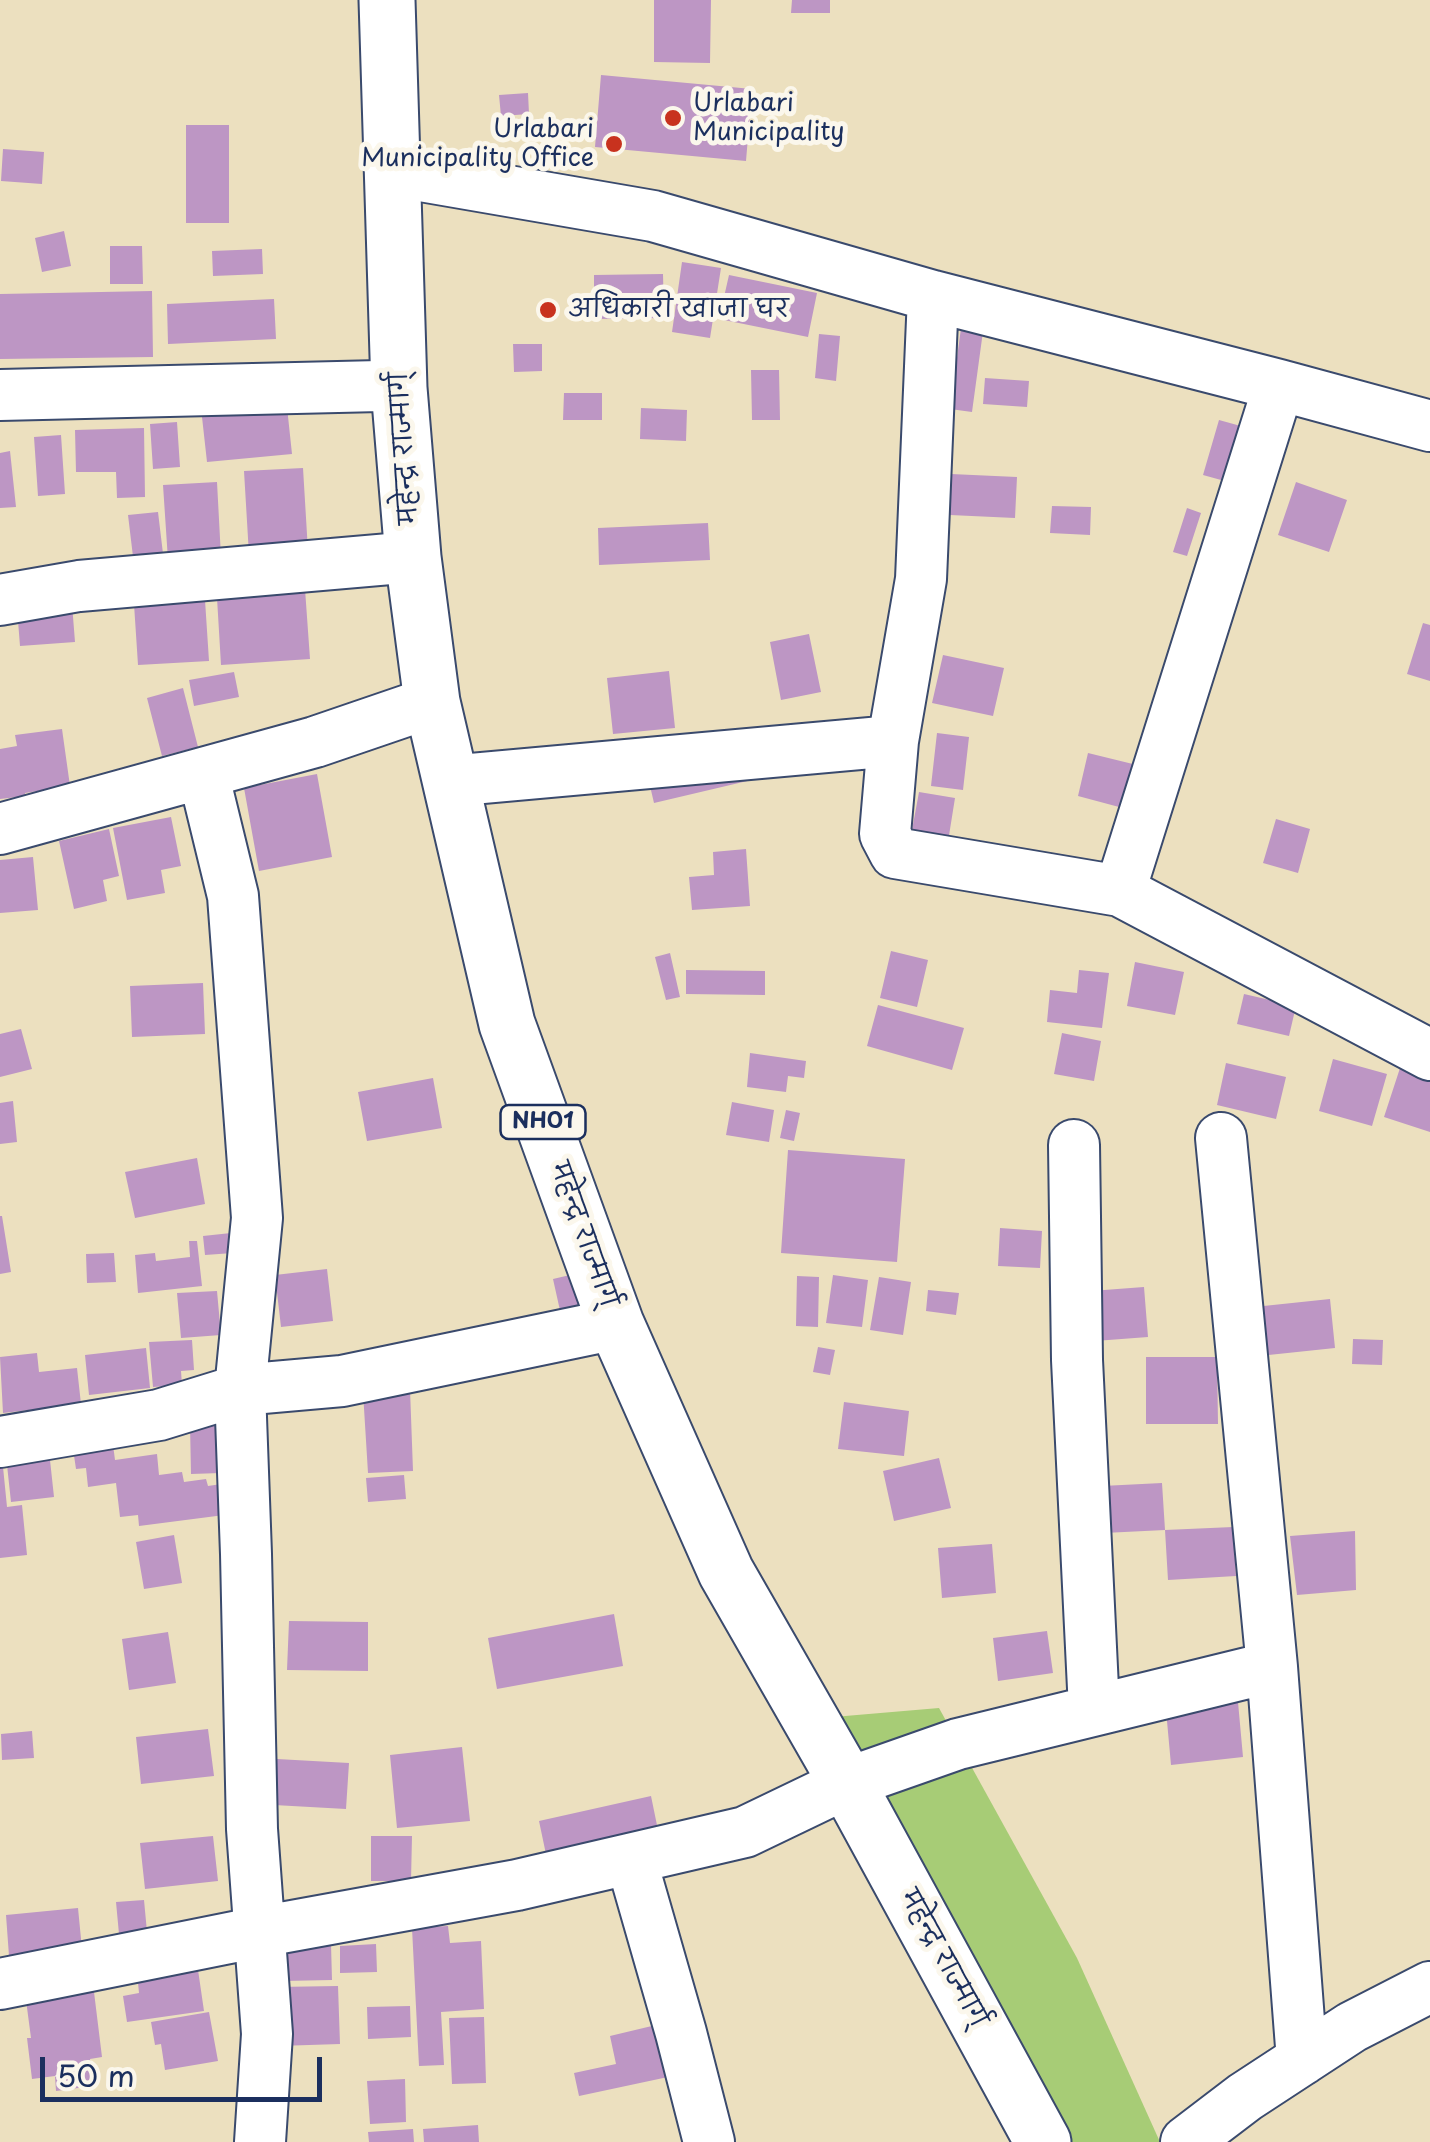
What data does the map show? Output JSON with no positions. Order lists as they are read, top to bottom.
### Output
{
  "streets": {
    "highway": ["महेन्द्र राज्मार्ग्", "NH01"]
  },
  "places": ["Urlabari Municipality", "Urlabari Municipality Office", "अधिकारी खाजा घर"],
  "scale_bar": "50 m"
}
